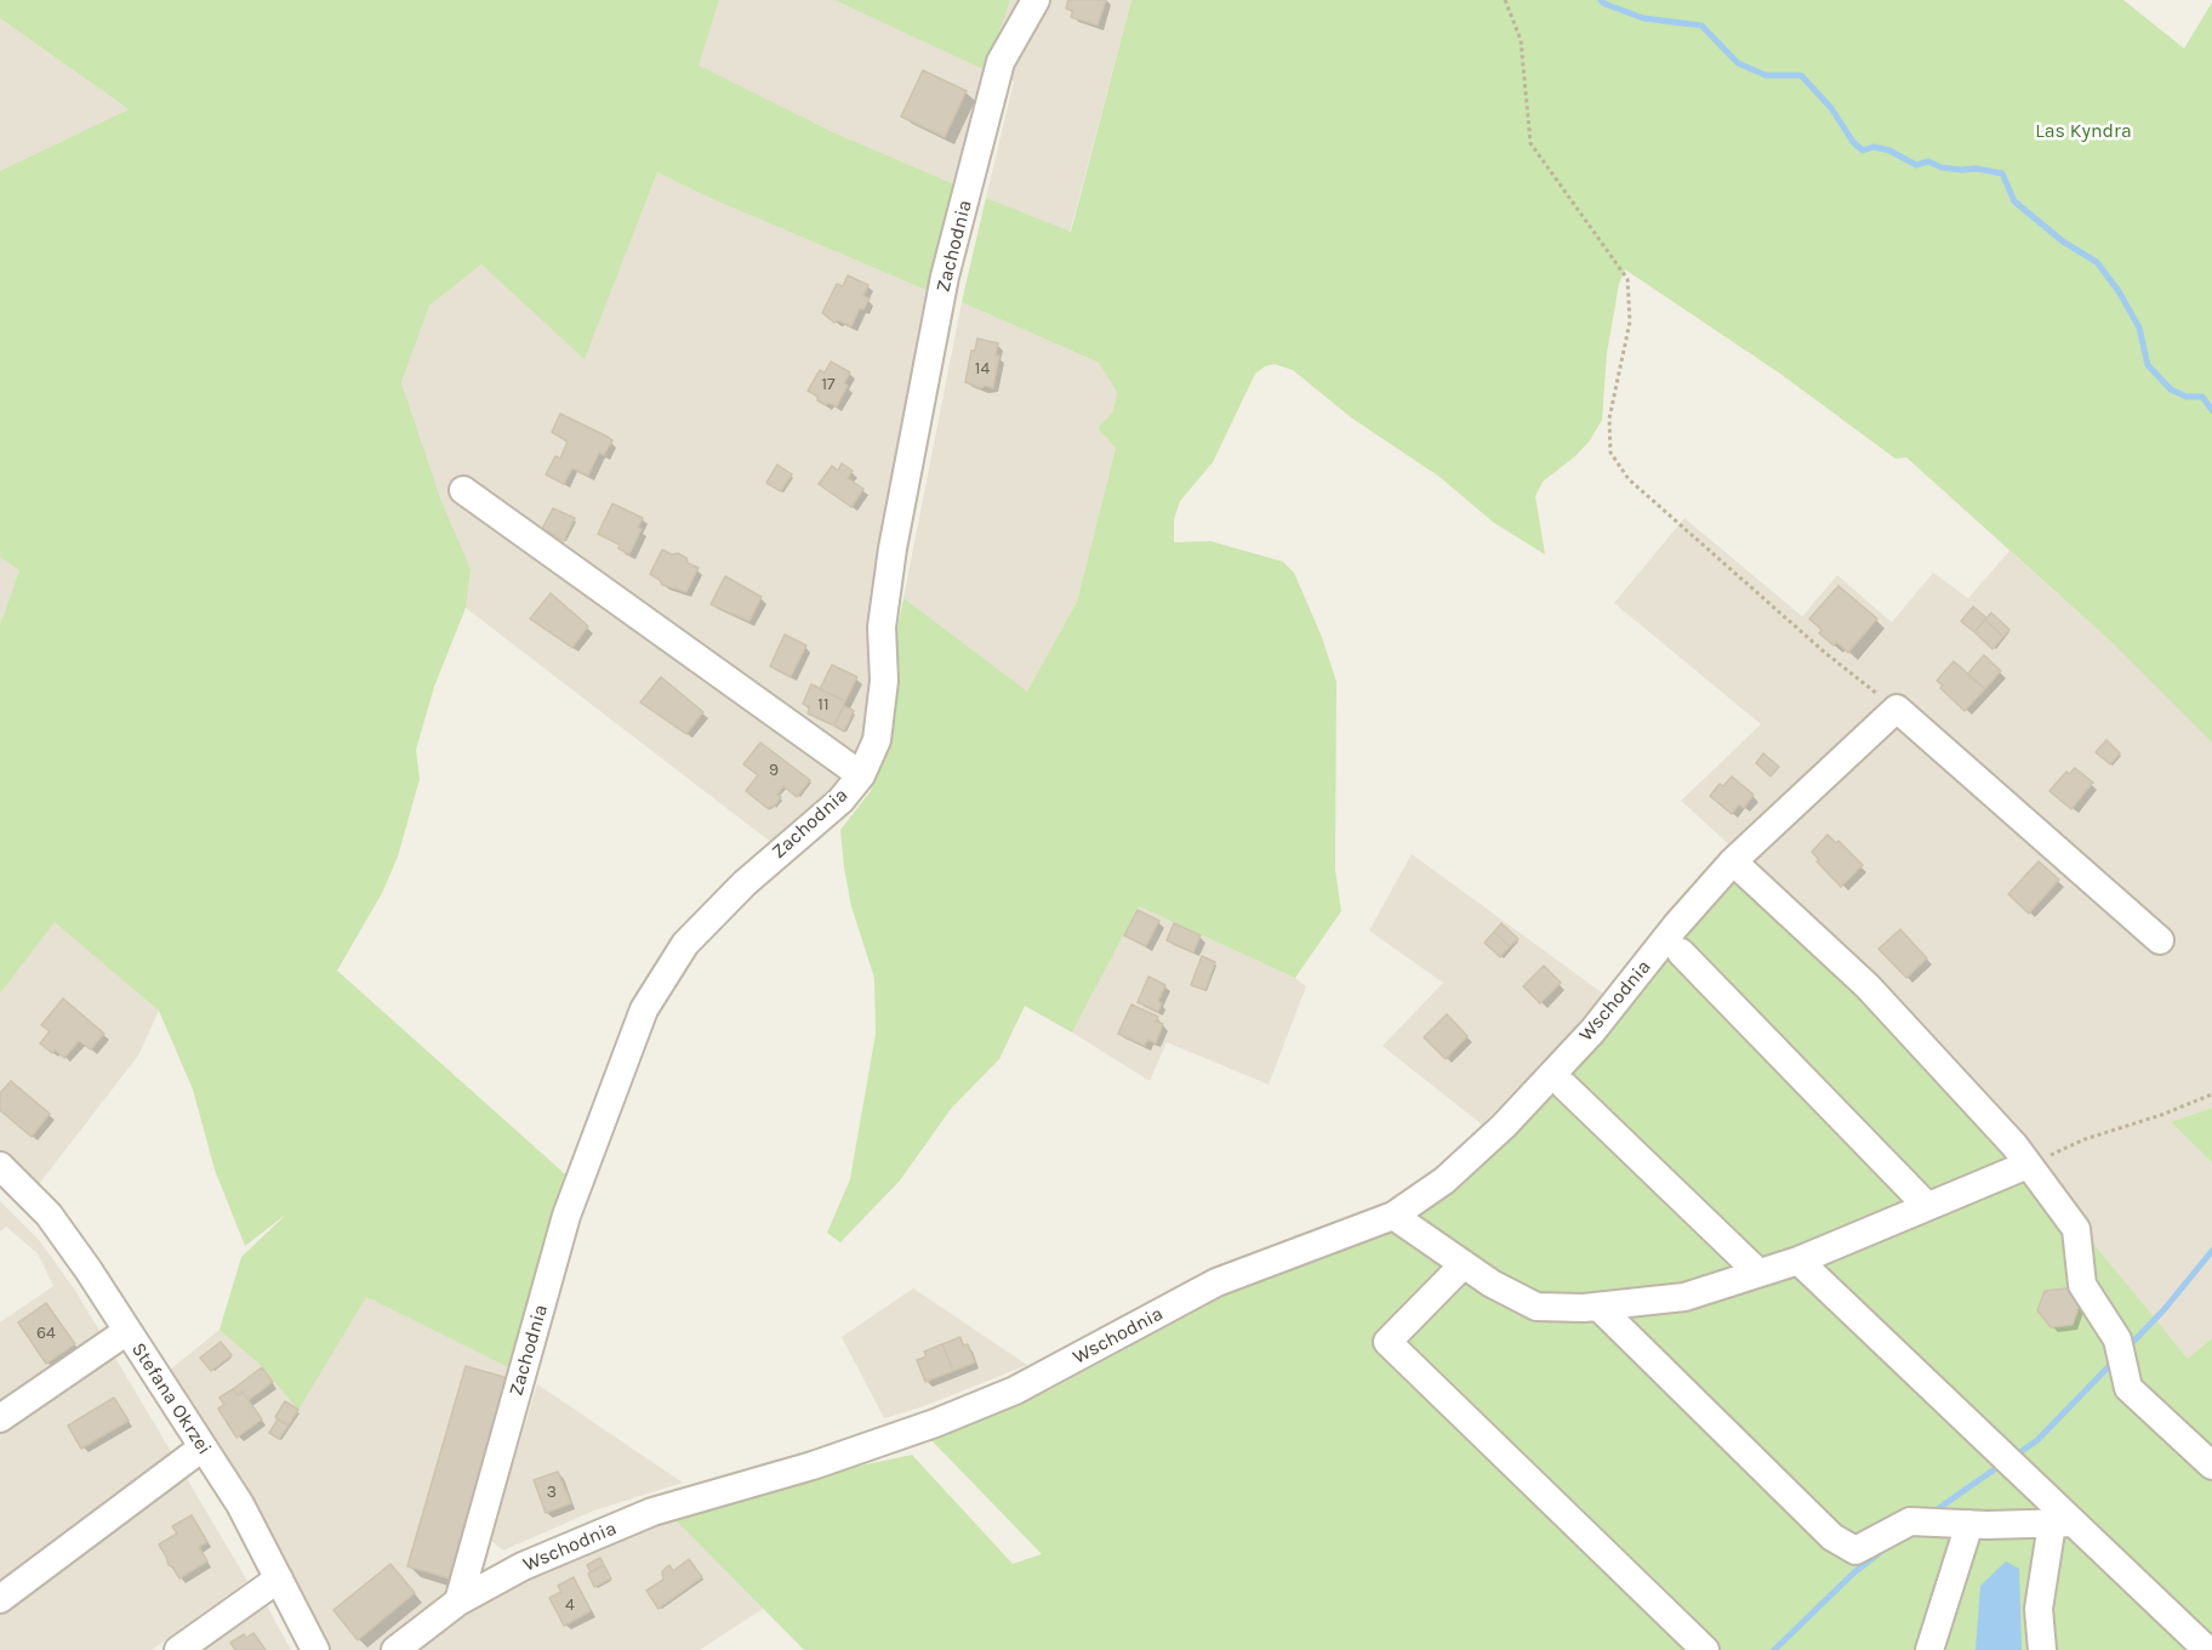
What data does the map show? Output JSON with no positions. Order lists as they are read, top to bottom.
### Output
{
  "streets": {
    "street": ["Zachodnia", "Wschodnia", "Stefana Okrzei"]
  },
  "crossings": [
    ["Zachodnia", "Wschodnia"]
  ],
  "parks": ["Las Kyndra"],
  "house_numbers": [
    "14",
    "17",
    "11",
    "9",
    "64",
    "3",
    "4"
  ]
}
